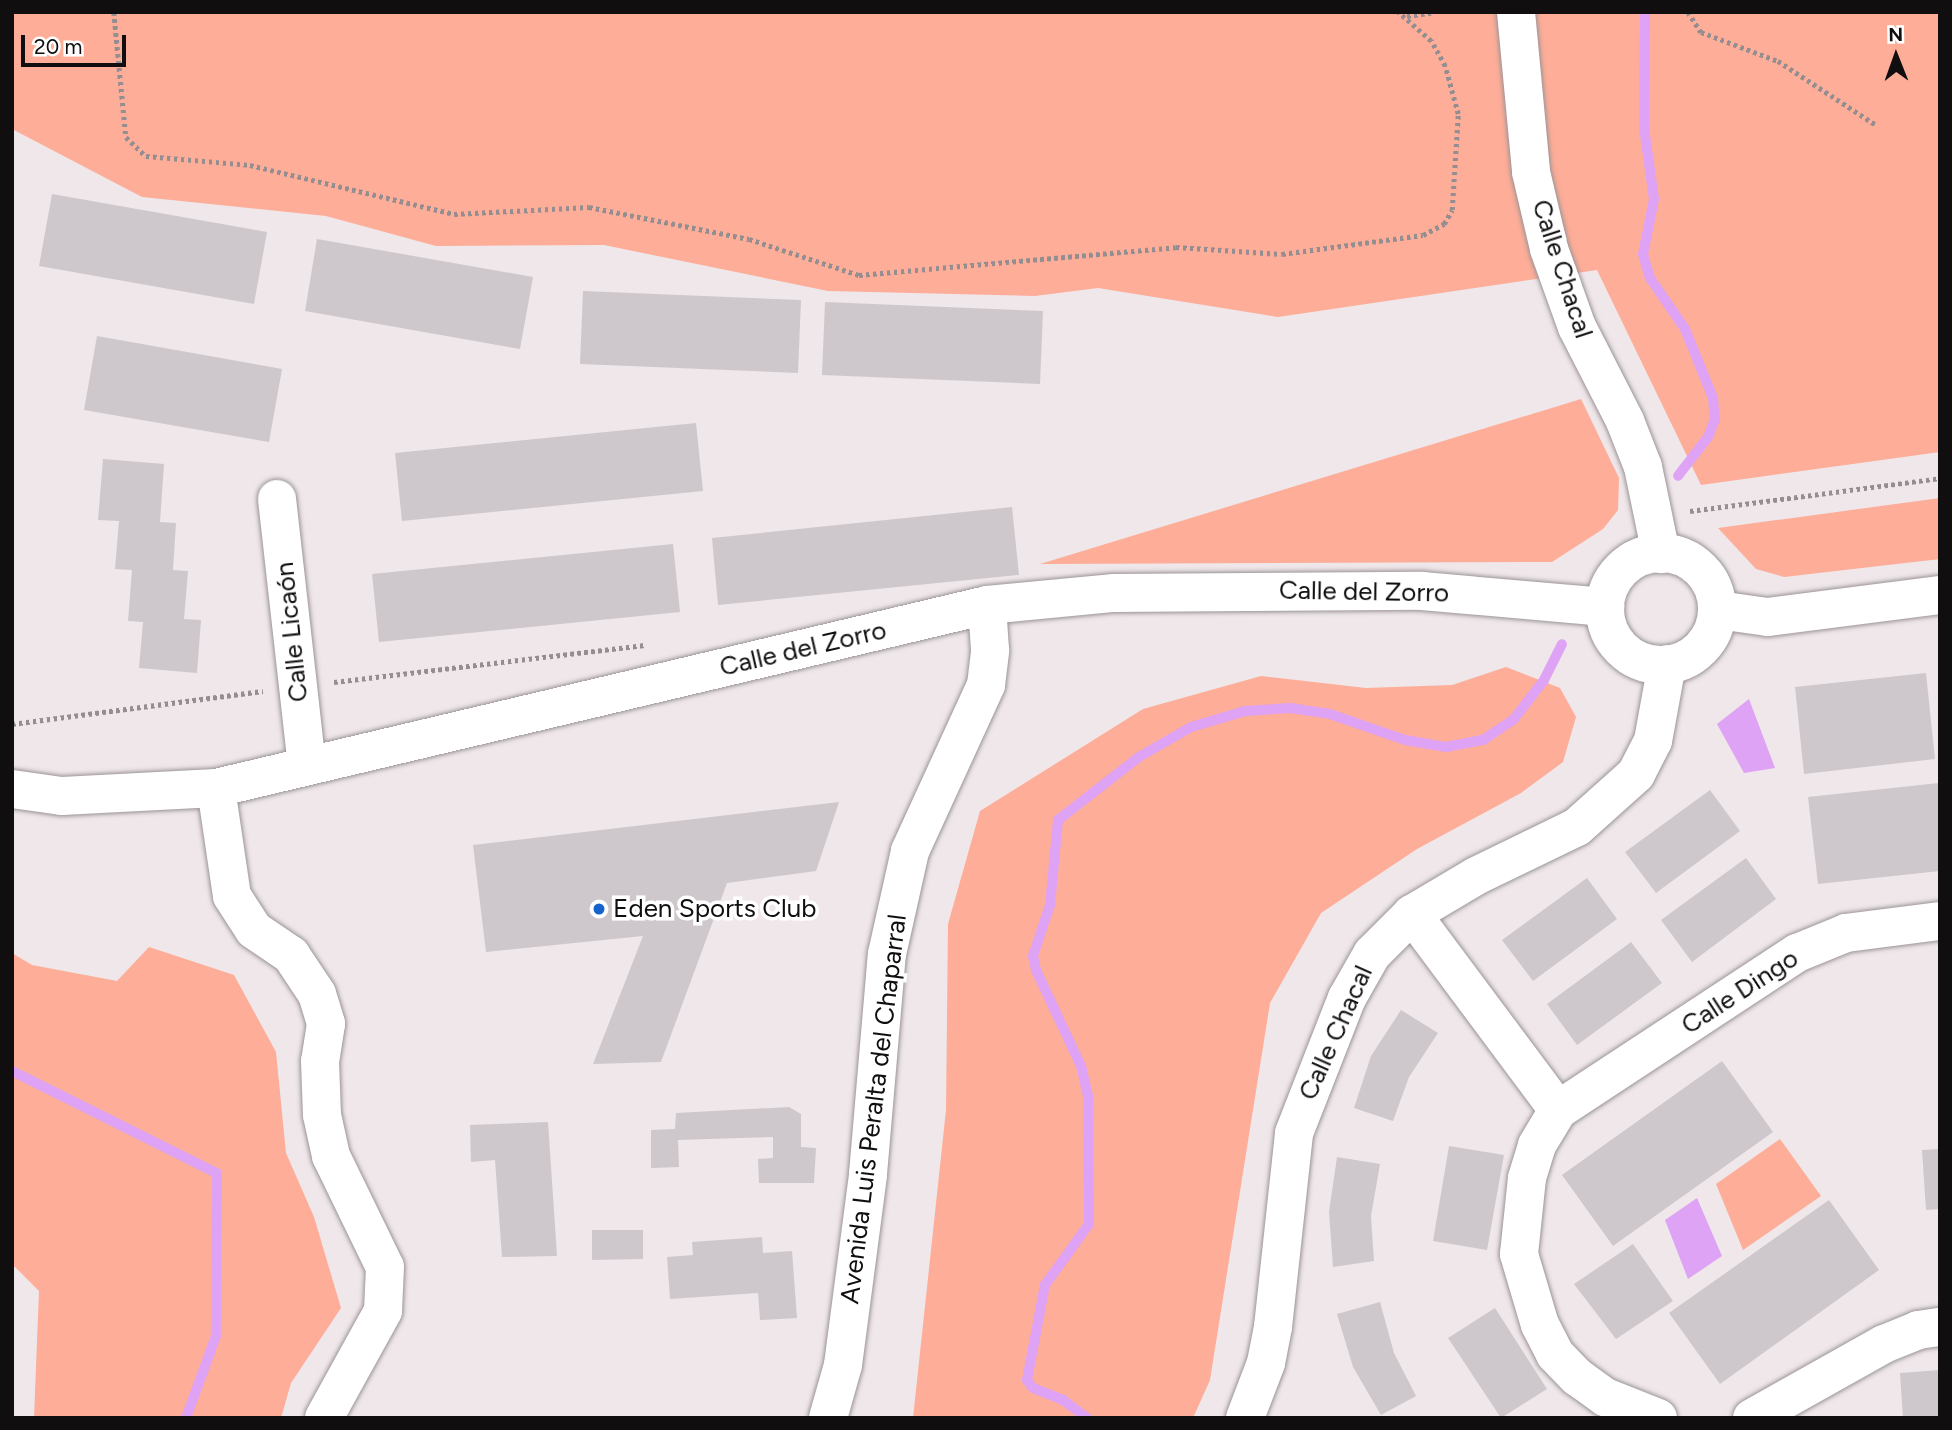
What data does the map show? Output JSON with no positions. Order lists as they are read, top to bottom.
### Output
{
  "streets": {
    "street": [
      "Calle Chacal",
      "Calle del Zorro",
      "Calle Licaón",
      "Calle Dingo",
      "Avenida Luis Peralta del Chaparral"
    ]
  },
  "crossings": [
    ["Calle Chacal", "Calle del Zorro"],
    ["Calle del Zorro", "Calle Licaón"],
    ["Calle del Zorro", "Avenida Luis Peralta del Chaparral"]
  ],
  "places": ["Eden Sports Club"],
  "scale_bar": "20 m",
  "north": "top"
}
